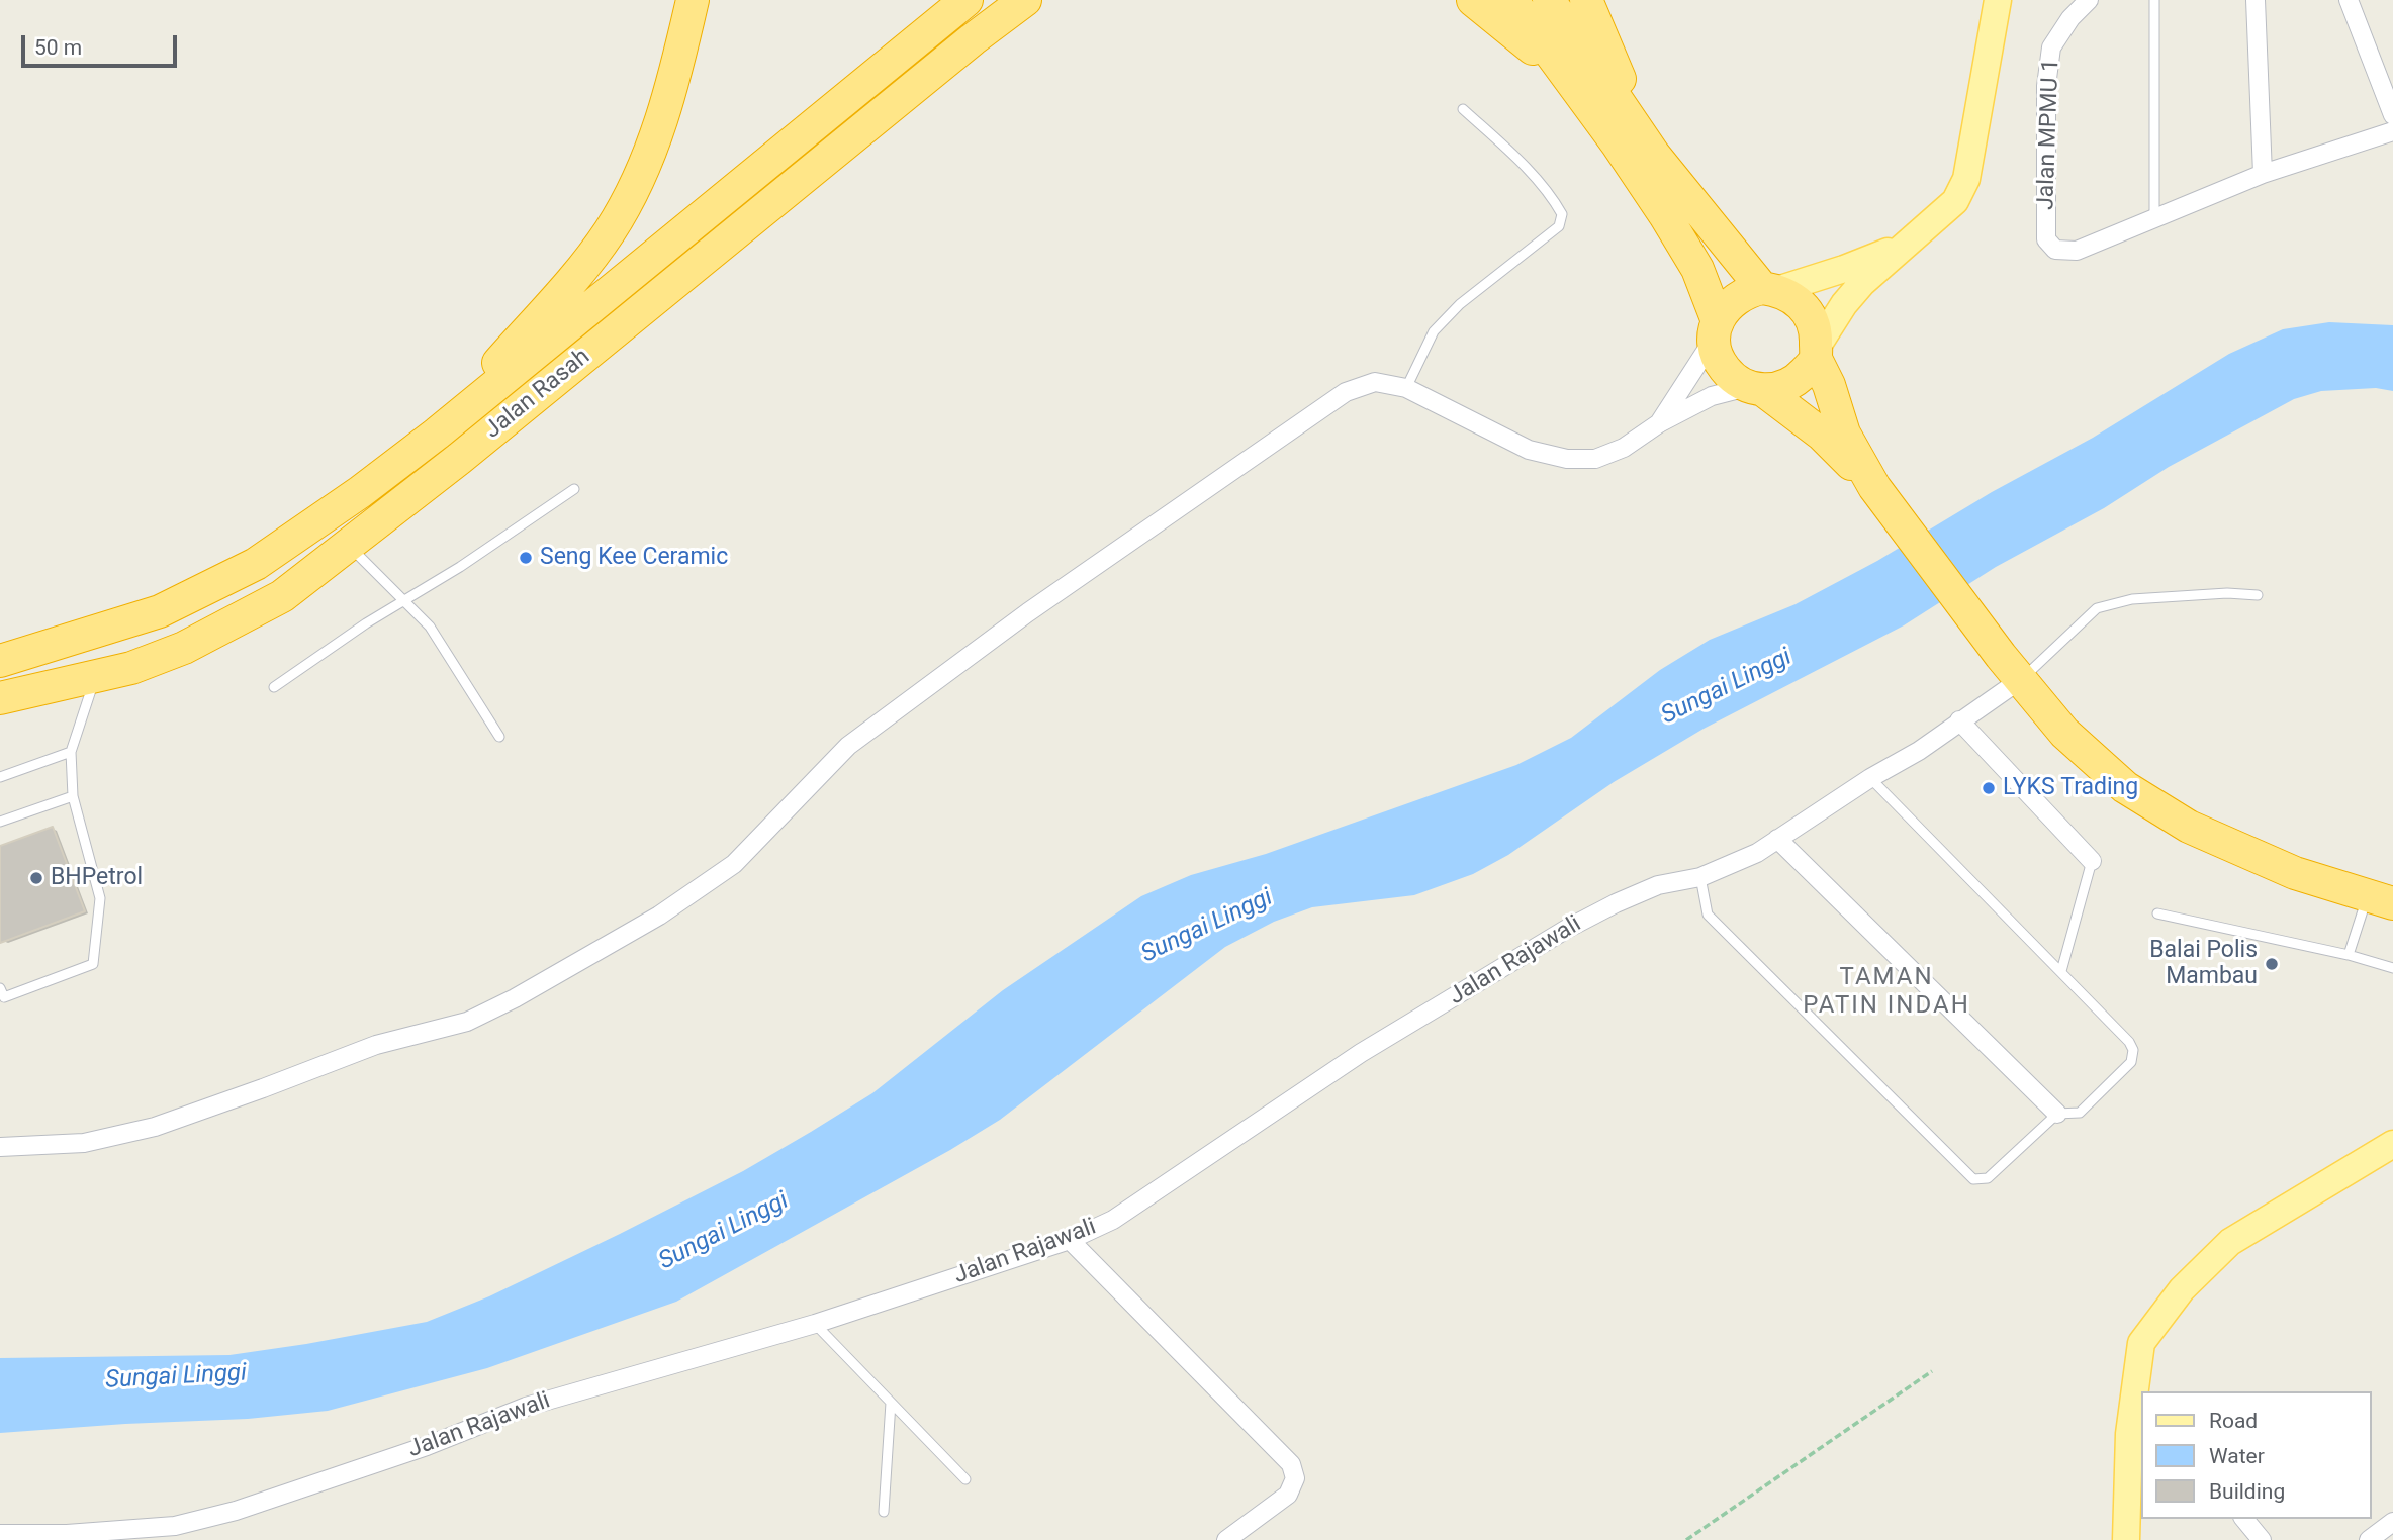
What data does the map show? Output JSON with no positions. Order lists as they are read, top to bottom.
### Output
{
  "streets": {
    "highway": ["Jalan Rasah"],
    "street": ["Jalan MPMU 1", "Jalan Rajawali"]
  },
  "districts": ["TAMAN PATIN INDAH"],
  "water": ["Sungai Linggi"],
  "places": [
    "Seng Kee Ceramic",
    "LYKS Trading",
    "BHPetrol",
    "Balai Polis Mambau"
  ],
  "legend": ["Road", "Water", "Building"],
  "scale_bar": "50 m"
}
